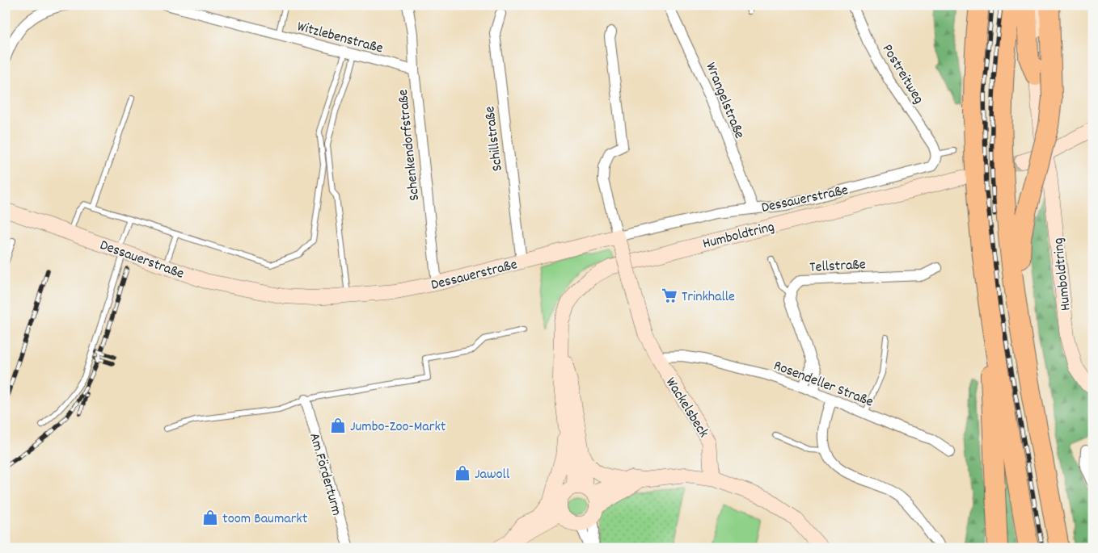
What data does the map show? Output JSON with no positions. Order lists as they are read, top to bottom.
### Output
{
  "streets": {
    "street": [
      "Witzlebenstraße",
      "Postreitweg",
      "Wrangelstraße",
      "Schillstraße",
      "Schenkendorfstraße",
      "Dessauerstraße",
      "Humboldtring",
      "Tellstraße",
      "Rosendeller Straße",
      "Wackelsbeck",
      "Am Förderturm"
    ]
  },
  "crossings": [
    ["Witzlebenstraße", "Schenkendorfstraße"],
    ["Postreitweg", "Dessauerstraße"],
    ["Wrangelstraße", "Dessauerstraße"],
    ["Schillstraße", "Dessauerstraße"],
    ["Schenkendorfstraße", "Dessauerstraße"],
    ["Dessauerstraße", "Wackelsbeck"],
    ["Rosendeller Straße", "Wackelsbeck"]
  ],
  "places": {
    "supermarket": ["Trinkhalle"],
    "shop": ["Jumbo-Zoo-Markt", "Jawoll", "toom Baumarkt"]
  }
}
